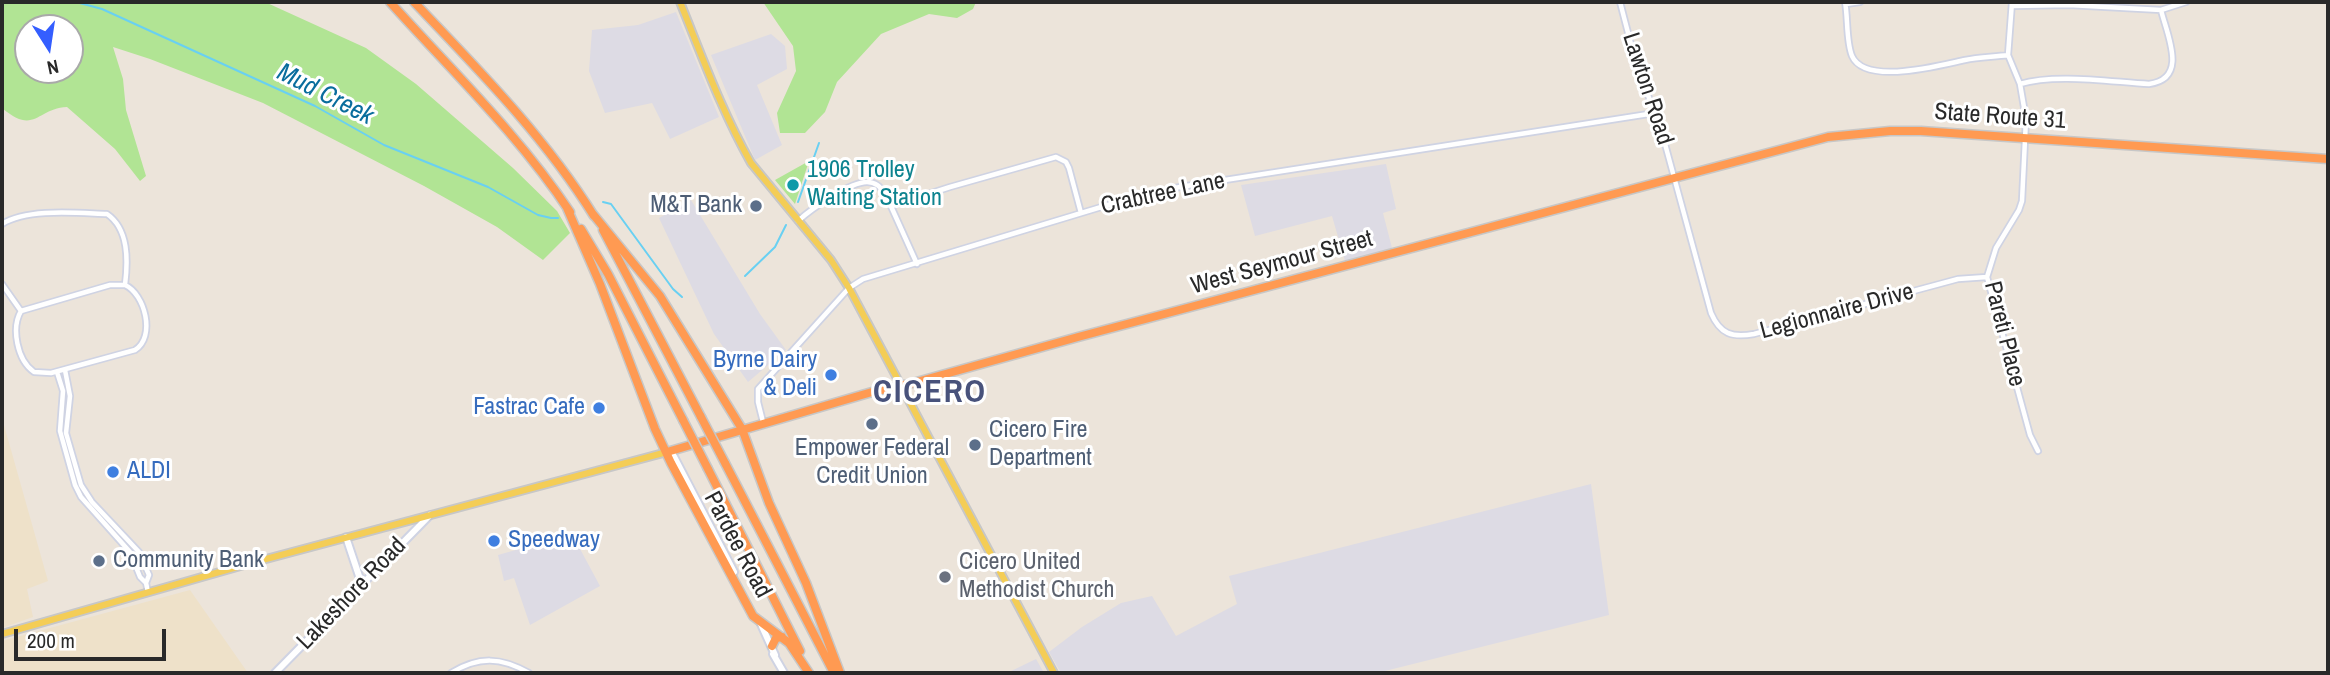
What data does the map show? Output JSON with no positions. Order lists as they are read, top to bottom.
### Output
{
  "streets": {
    "highway": ["State Route 31", "West Seymour Street", "Pardee Road"],
    "street": [
      "Lawton Road",
      "Crabtree Lane",
      "Legionnaire Drive",
      "Pareti Place",
      "Lakeshore Road"
    ]
  },
  "crossings": [
    ["Lawton Road", "State Route 31"],
    ["Lawton Road", "Crabtree Lane"],
    ["Lawton Road", "West Seymour Street"],
    ["Lawton Road", "Legionnaire Drive"],
    ["State Route 31", "West Seymour Street"],
    ["State Route 31", "Legionnaire Drive"],
    ["State Route 31", "Pareti Place"],
    ["Crabtree Lane", "West Seymour Street"],
    ["West Seymour Street", "Legionnaire Drive"],
    ["West Seymour Street", "Pardee Road"],
    ["Legionnaire Drive", "Pareti Place"]
  ],
  "districts": ["CICERO"],
  "water": ["Mud Creek"],
  "places": [
    "1906 Trolley Waiting Station",
    "M&T Bank",
    "Byrne Dairy & Deli",
    "Fastrac Cafe",
    "Empower Federal Credit Union",
    "Cicero Fire Department",
    "ALDI",
    "Speedway",
    "Community Bank",
    "Cicero United Methodist Church"
  ],
  "scale_bar": "200 m",
  "north": "bottom"
}
